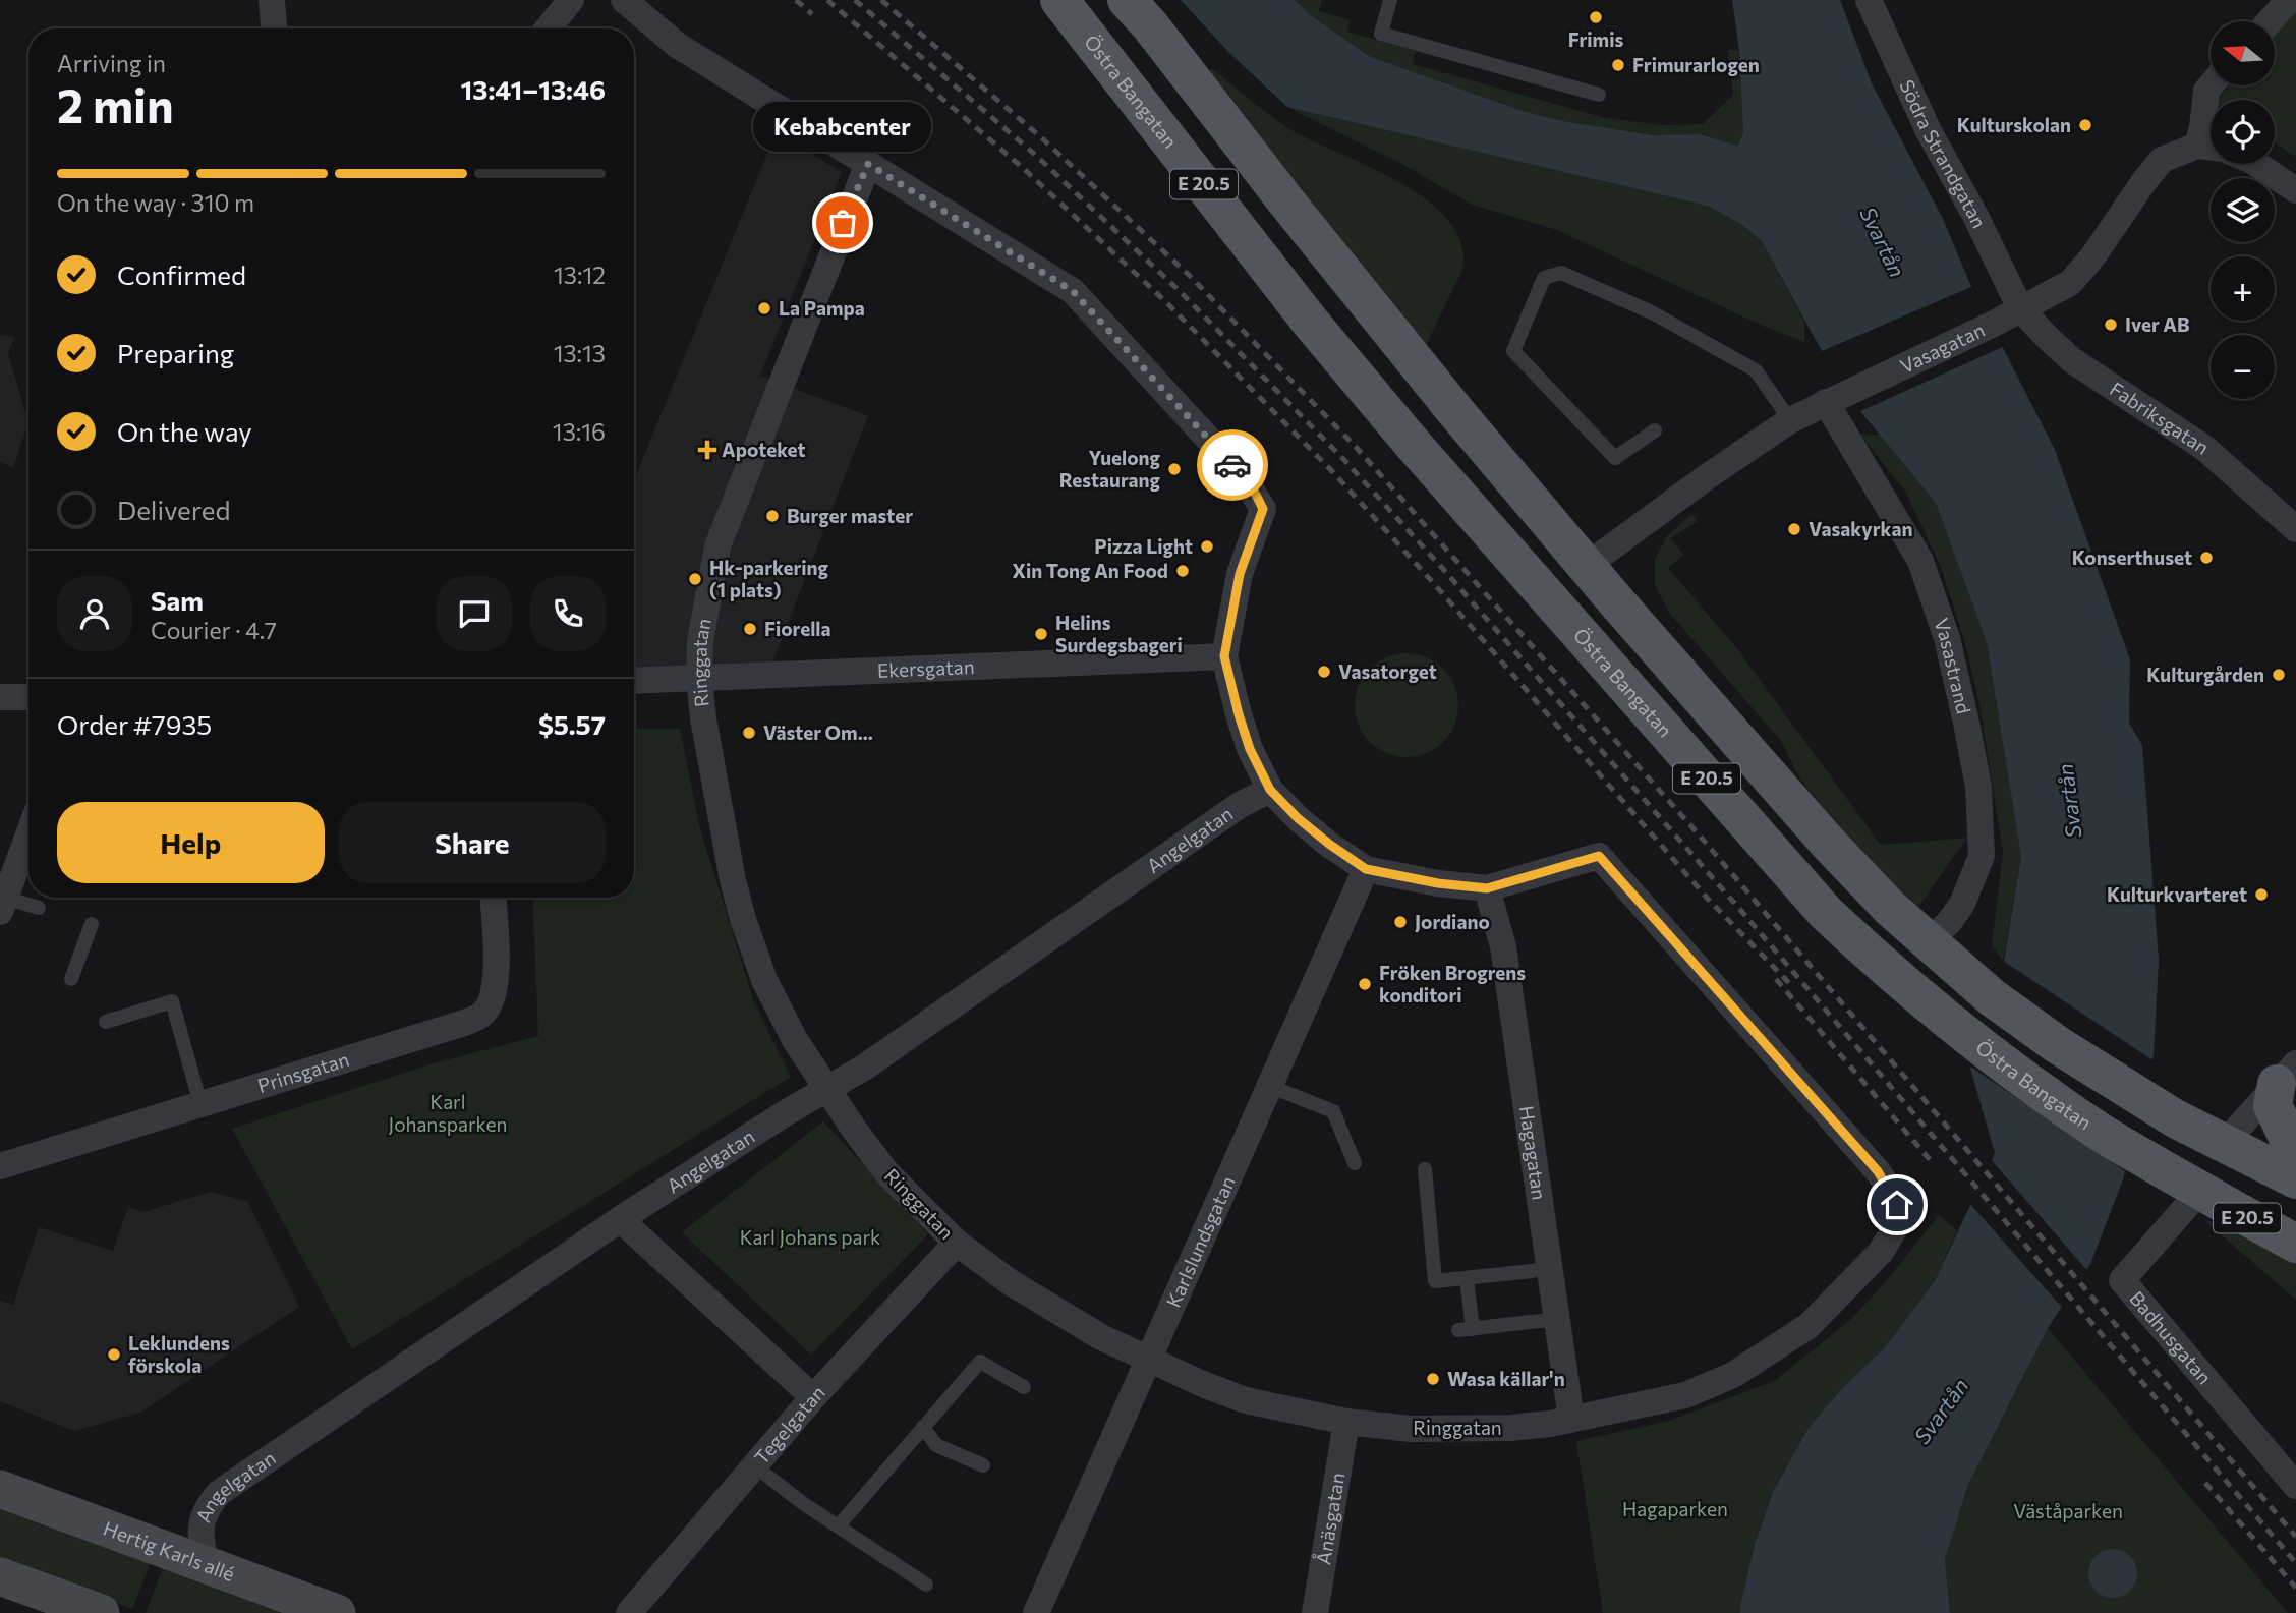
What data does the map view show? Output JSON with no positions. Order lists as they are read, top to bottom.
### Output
{
  "streets": {
    "main road": ["Östra Bangatan", "E 20.5", "Hertig Karls allé"],
    "street": [
      "Södra Strandgatan",
      "Vasagatan",
      "Fabriksgatan",
      "Ringgatan",
      "Vasastrand",
      "Ekersgatan",
      "Angelgatan",
      "Prinsgatan",
      "Hagagatan",
      "Karlslundsgatan",
      "Badhusgatan",
      "Tegelgatan",
      "Ånäsgatan"
    ]
  },
  "crossings": [
    ["Östra Bangatan", "Badhusgatan"],
    ["Södra Strandgatan", "Vasagatan"],
    ["Södra Strandgatan", "Fabriksgatan"],
    ["E 20.5", "Vasagatan"],
    ["E 20.5", "Vasastrand"],
    ["Vasagatan", "Fabriksgatan"],
    ["Vasagatan", "Vasastrand"],
    ["Ringgatan", "Ekersgatan"],
    ["Ringgatan", "Angelgatan"],
    ["Ringgatan", "Hagagatan"],
    ["Ringgatan", "Karlslundsgatan"],
    ["Ringgatan", "Tegelgatan"],
    ["Ringgatan", "Ånäsgatan"],
    ["Angelgatan", "Hertig Karls allé"]
  ],
  "water": ["Svartån"],
  "parks": [
    "Karl Johansparken",
    "Karl Johans park",
    "Hagaparken",
    "Väståparken"
  ],
  "places": {
    "other": [
      "Frimis",
      "Frimurarlogen",
      "Kulturskolan",
      "Kebabcenter",
      "La Pampa",
      "Iver AB",
      "Yuelong Restaurang",
      "Burger master",
      "Vasakyrkan",
      "Pizza Light",
      "Konserthuset",
      "Xin Tong An Food",
      "Hk-parkering (1 plats)",
      "Fiorella",
      "Helins Surdegsbageri",
      "Vasatorget",
      "Kulturgården",
      "Väster Om...",
      "Kulturkvarteret",
      "Jordiano",
      "Fröken Brogrens konditori",
      "Leklundens förskola",
      "Wasa källar'n"
    ],
    "health": ["Apoteket"]
  },
  "north": "left",
  "page": {
    "map_buttons": ["+", "−"],
    "heading": ["2 min", "Arriving in", "13:41–13:46"],
    "panel": [
      "Sam",
      "Courier · 4.7",
      "Order #7935",
      "$5.57"
    ],
    "bubble": "Kebabcenter",
    "bar": "On the way · 310 m",
    "list": [
      ["Confirmed", "13:12"],
      ["Preparing", "13:13"],
      ["On the way", "13:16"],
      "Delivered"
    ],
    "buttons": ["Help", "Share"]
  }
}
